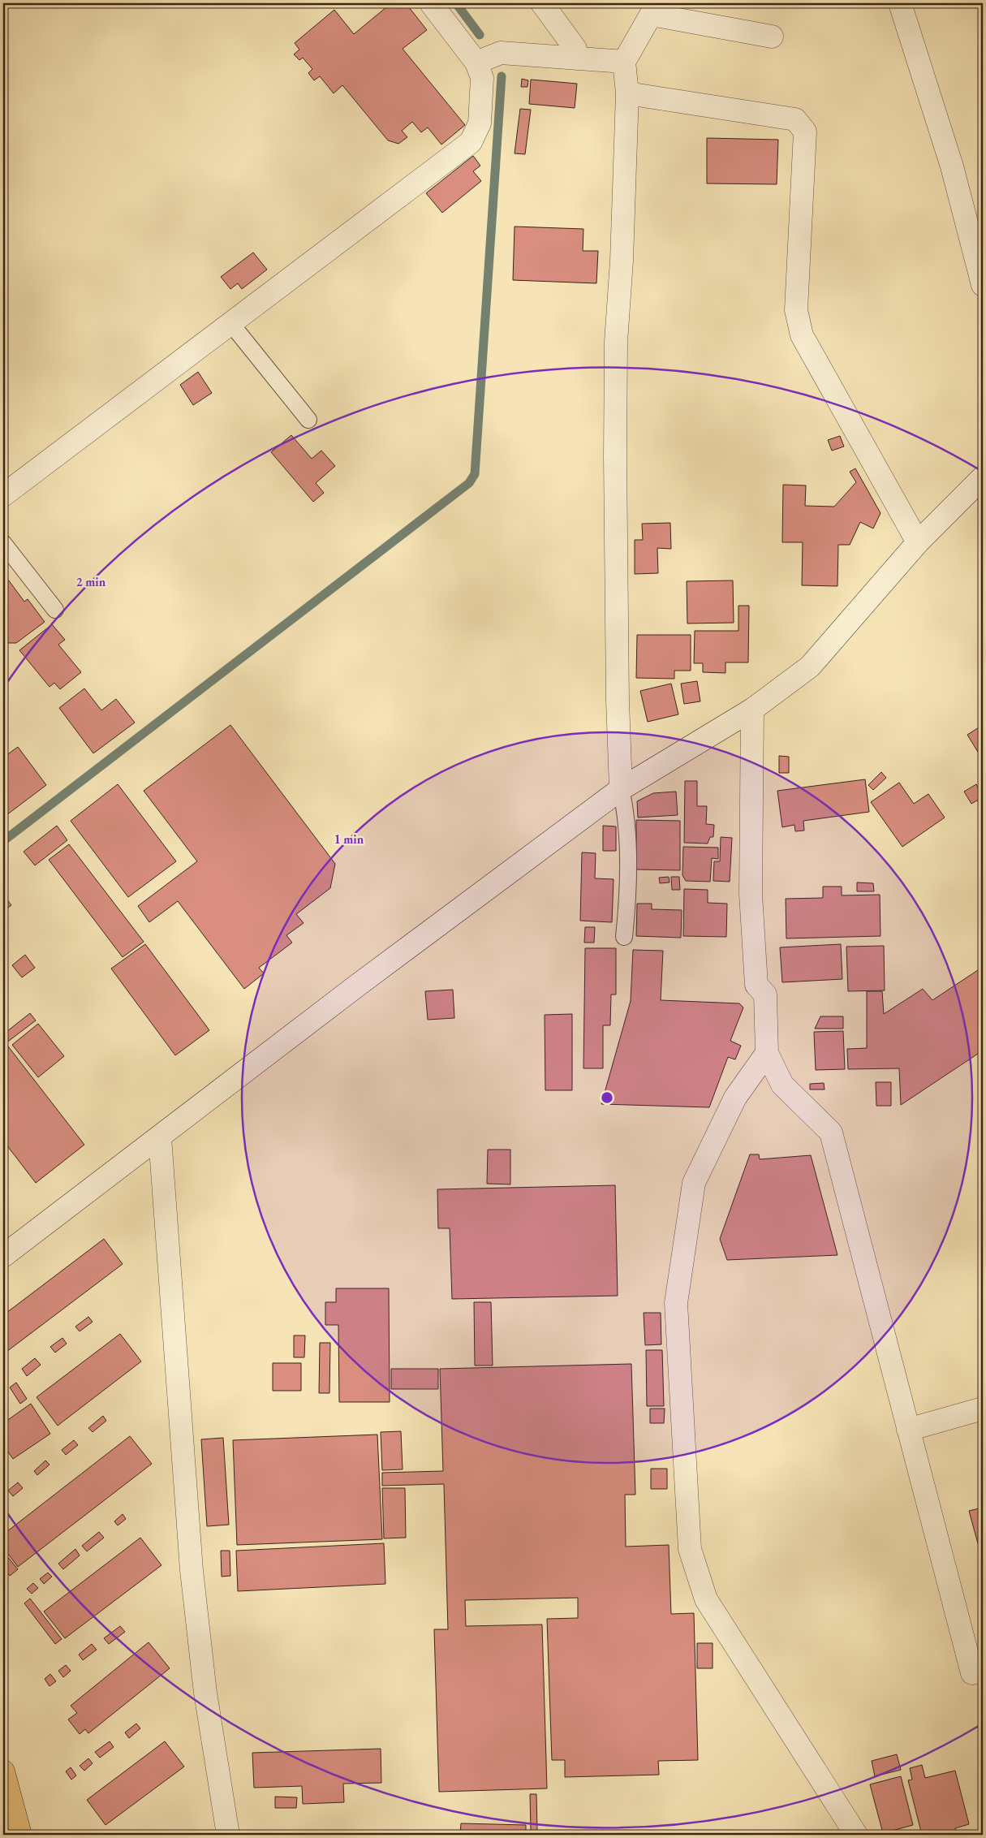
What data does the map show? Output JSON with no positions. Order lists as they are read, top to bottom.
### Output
{
  "rings": ["2 min", "1 min"]
}
